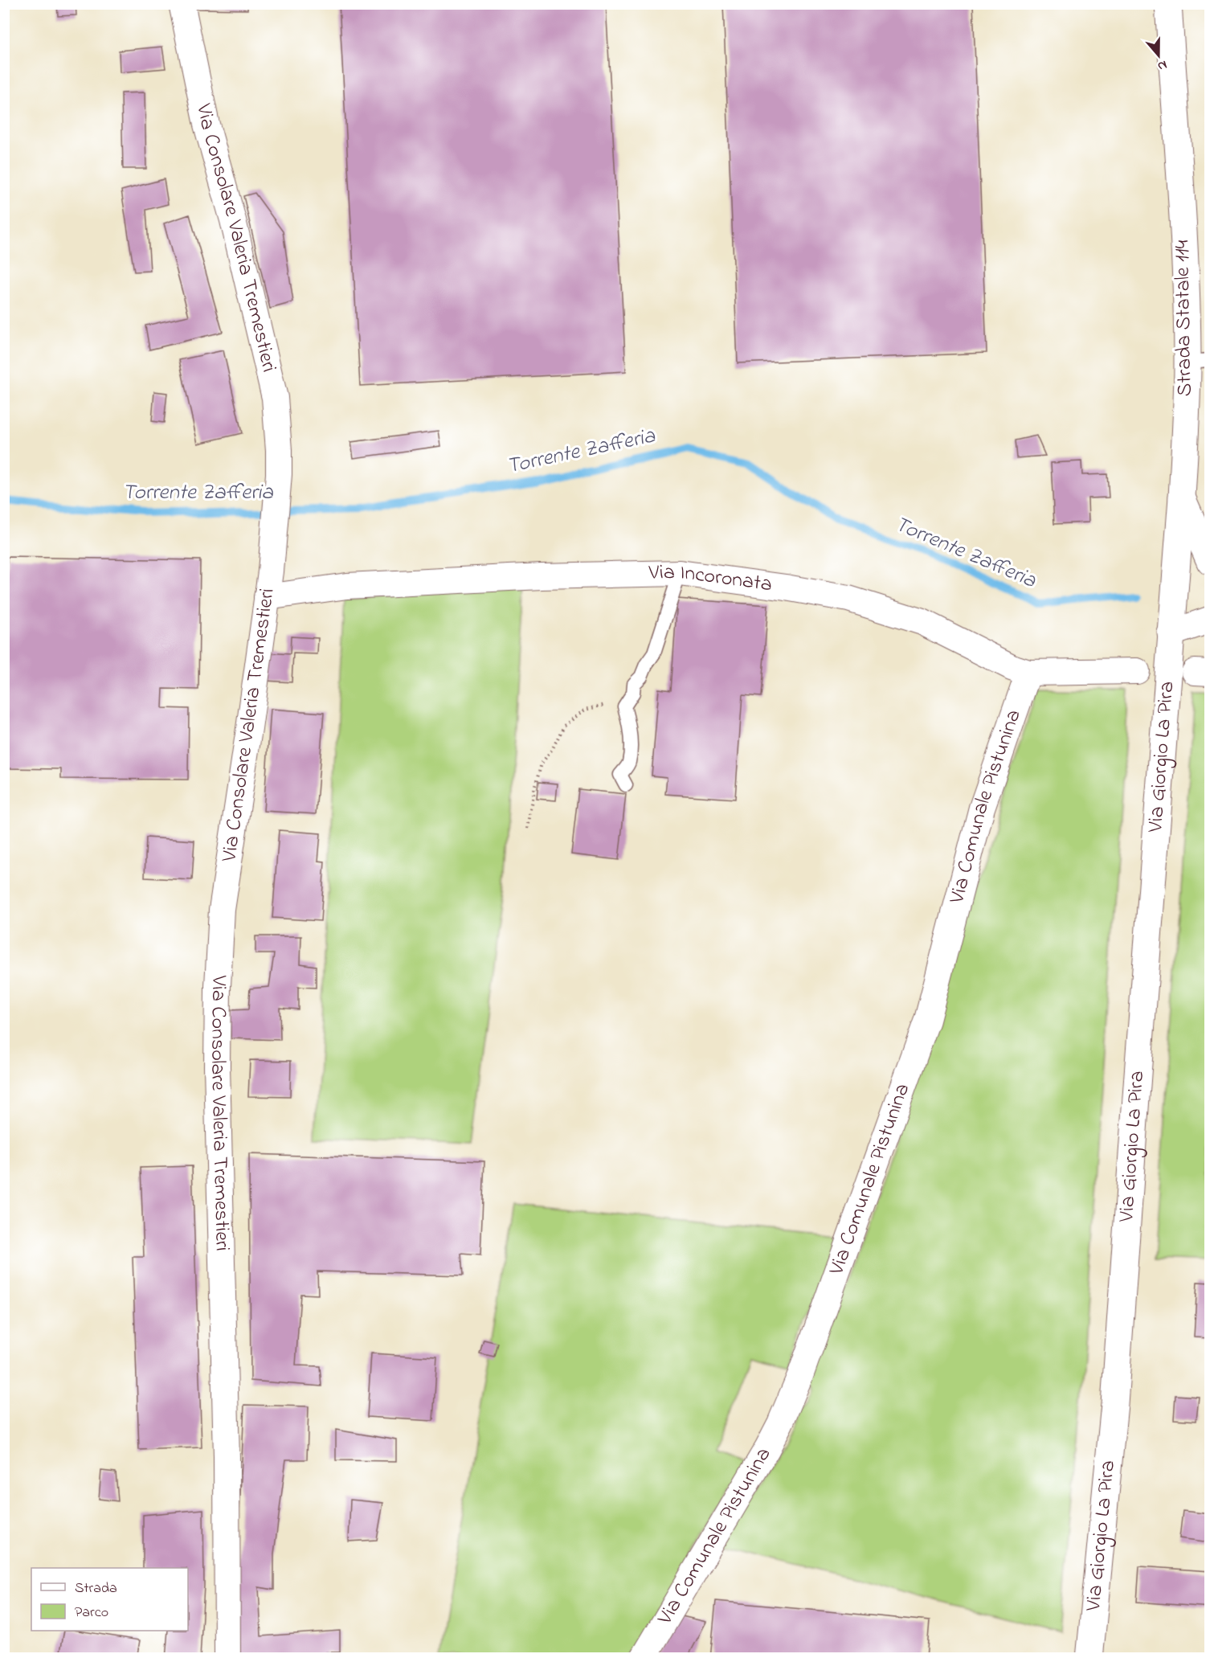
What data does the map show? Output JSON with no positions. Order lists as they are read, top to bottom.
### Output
{
  "streets": {
    "main road": ["Strada Statale 114", "Via Giorgio La Pira"],
    "street": ["Via Consolare Valeria Tremestieri", "Via Incoronata", "Via Comunale Pistunina"]
  },
  "crossings": [
    ["Via Consolare Valeria Tremestieri", "Via Incoronata"],
    ["Strada Statale 114", "Via Giorgio La Pira"],
    ["Via Incoronata", "Via Comunale Pistunina"]
  ],
  "water": ["Torrente Zafferia"],
  "legend": ["Strada", "Parco"],
  "north": "bottom"
}
